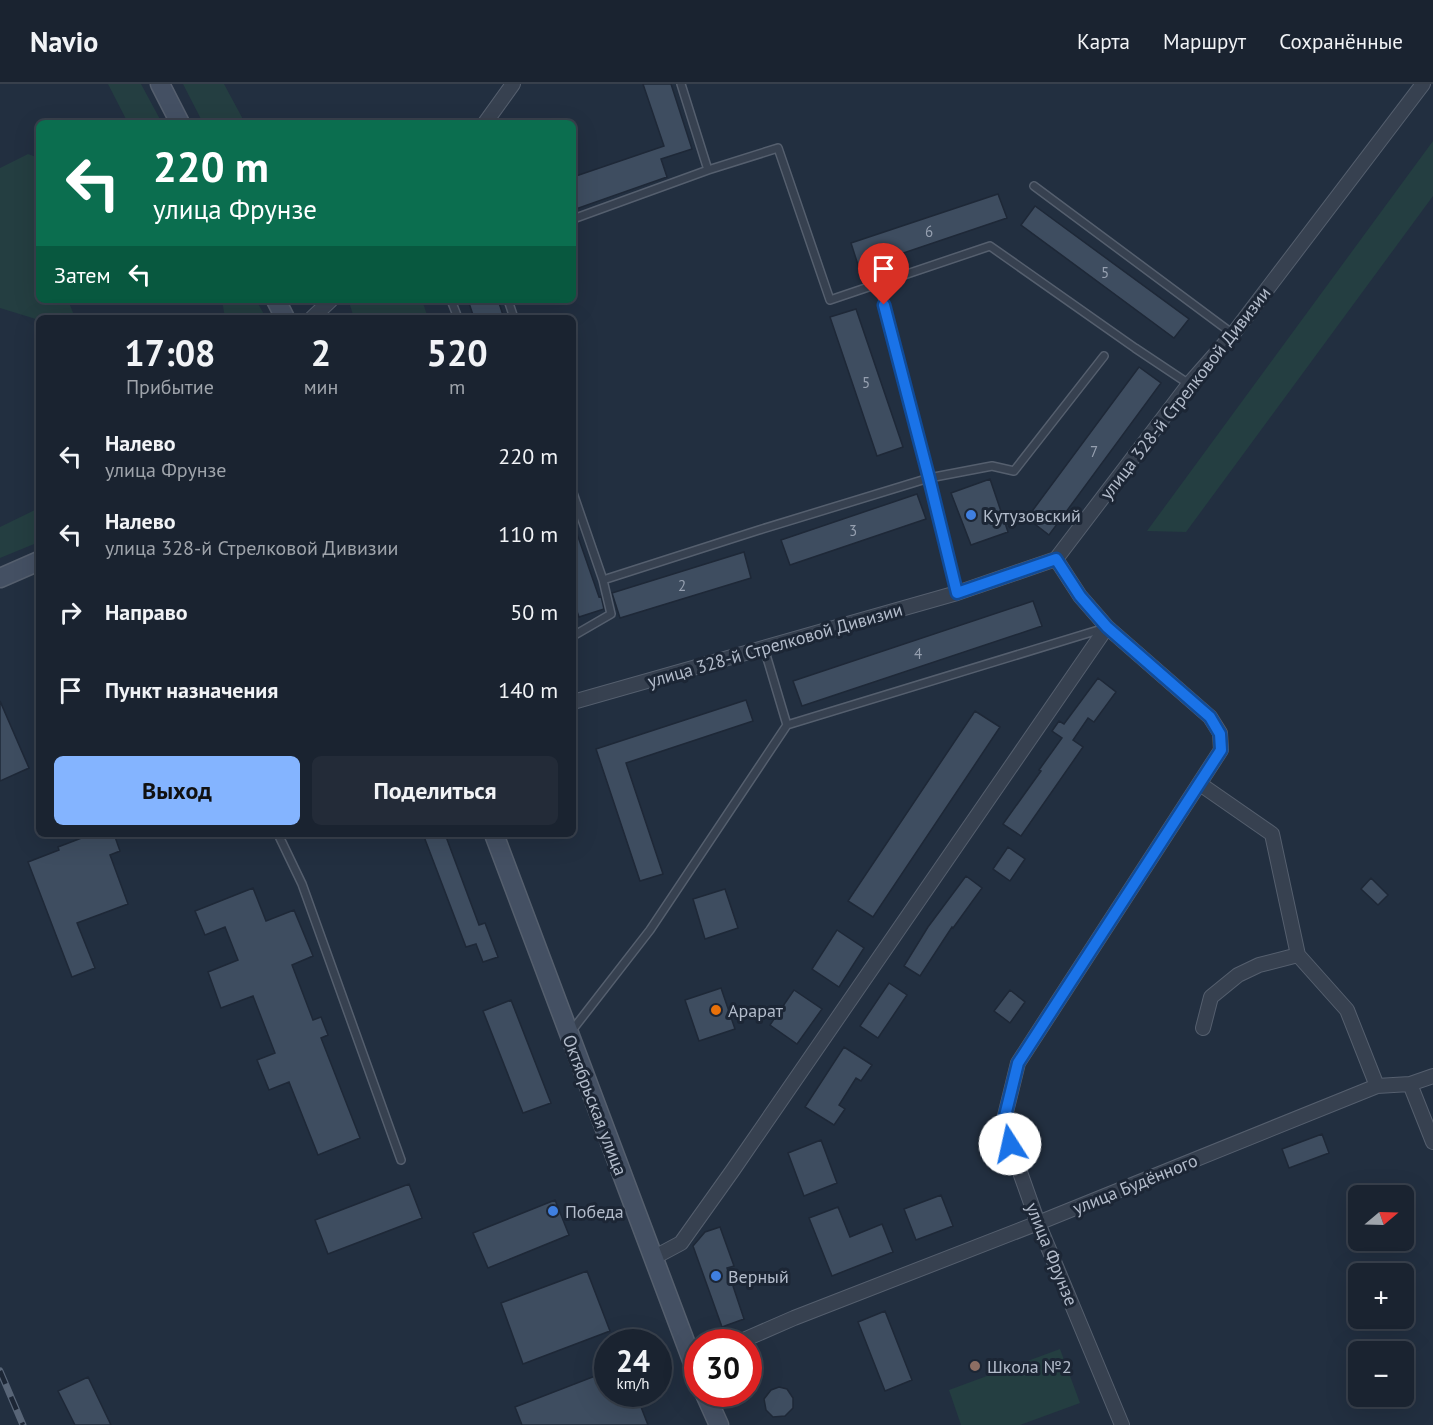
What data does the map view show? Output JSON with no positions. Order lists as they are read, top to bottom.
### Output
{
  "streets": {
    "main road": ["Октябрьская улица"],
    "street": ["улица 328-й Стрелковой Дивизии", "улица Будённого", "улица Фрунзе"]
  },
  "crossings": [
    ["улица 328-й Стрелковой Дивизии", "улица Фрунзе"],
    ["улица Будённого", "улица Фрунзе"]
  ],
  "places": [
    "Кутузовский",
    "Арарат",
    "Победа",
    "Верный",
    "Школа №2"
  ],
  "house_numbers": [
    "6",
    "5",
    "5",
    "7",
    "3",
    "2",
    "4"
  ],
  "north": "right",
  "page": {
    "header": "Navio",
    "nav": ["Карта", "Маршрут", "Сохранённые"],
    "turn": ["220 m", "улица Фрунзе"],
    "then": "Затем",
    "eta": [
      "17:08",
      "Прибытие",
      "2",
      "мин",
      "520",
      "m"
    ],
    "list": [
      {
        "name": "Налево",
        "note": "улица Фрунзе",
        "value": "220 m"
      },
      {
        "name": "Налево",
        "note": "улица 328-й Стрелковой Дивизии",
        "value": "110 m"
      },
      {
        "name": "Направо",
        "value": "50 m"
      },
      {
        "name": "Пункт назначения",
        "value": "140 m"
      }
    ],
    "buttons": ["Выход", "Поделиться"],
    "map_buttons": ["+", "−"],
    "speed": "24 km/h",
    "limit": "30"
  }
}
